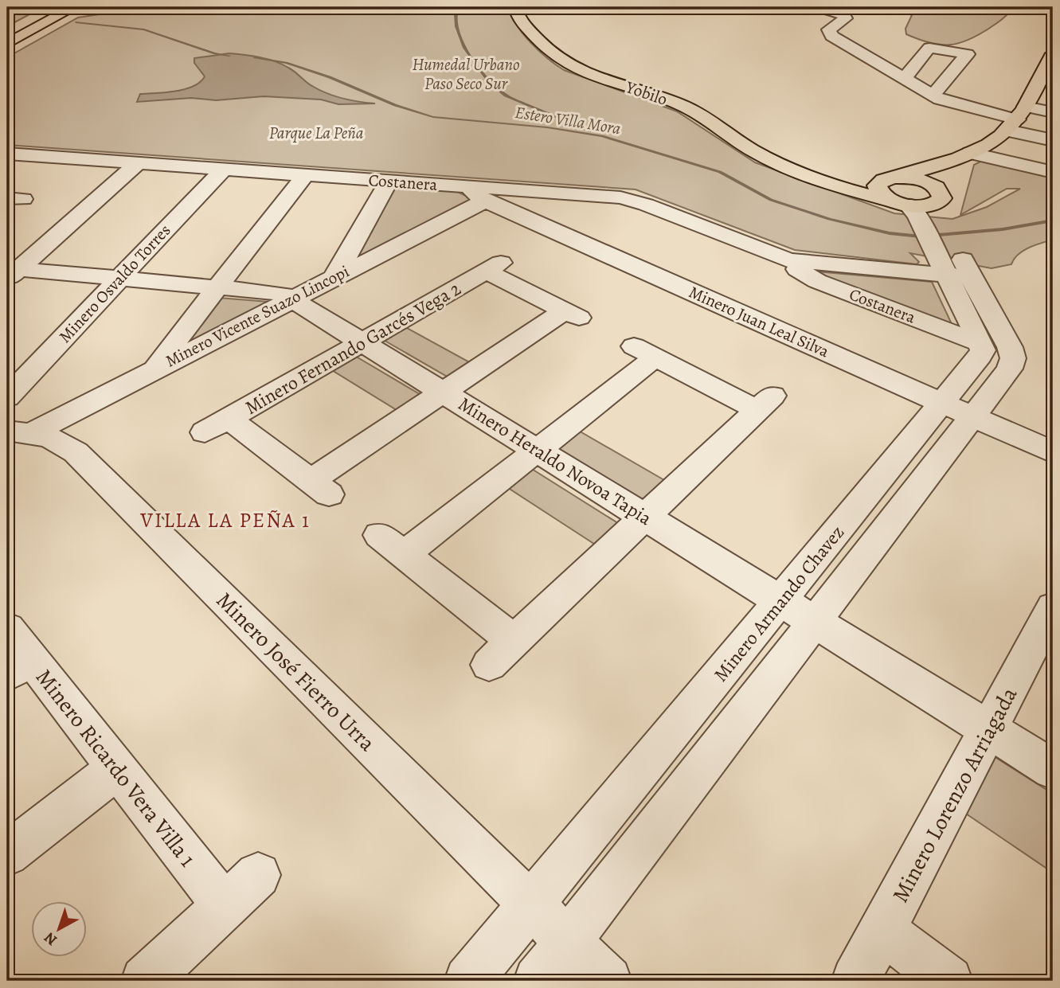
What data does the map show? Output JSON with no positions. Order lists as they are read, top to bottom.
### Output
{
  "streets": {
    "main road": ["Yobilo"],
    "street": [
      "Costanera",
      "Minero Osvaldo Torres",
      "Minero Vicente Suazo Lincopi",
      "Minero Juan Leal Silva",
      "Minero Fernando Garcés Vega 2",
      "Minero Heraldo Novoa Tapia",
      "Minero Armando Chavez",
      "Minero José Fierro Urra",
      "Minero Ricardo Vera Villa 1",
      "Minero Lorenzo Arriagada"
    ]
  },
  "crossings": [
    ["Yobilo", "Costanera"],
    ["Yobilo", "Minero Armando Chavez"],
    ["Costanera", "Minero Osvaldo Torres"],
    ["Costanera", "Minero Vicente Suazo Lincopi"],
    ["Costanera", "Minero Juan Leal Silva"],
    ["Costanera", "Minero Armando Chavez"],
    ["Minero Osvaldo Torres", "Minero Heraldo Novoa Tapia"],
    ["Minero Vicente Suazo Lincopi", "Minero Juan Leal Silva"],
    ["Minero Vicente Suazo Lincopi", "Minero Heraldo Novoa Tapia"],
    ["Minero Vicente Suazo Lincopi", "Minero José Fierro Urra"],
    ["Minero Juan Leal Silva", "Minero Armando Chavez"],
    ["Minero Fernando Garcés Vega 2", "Minero Heraldo Novoa Tapia"],
    ["Minero Heraldo Novoa Tapia", "Minero Armando Chavez"],
    ["Minero Heraldo Novoa Tapia", "Minero Lorenzo Arriagada"],
    ["Minero Armando Chavez", "Minero José Fierro Urra"]
  ],
  "districts": ["VILLA LA PEÑA 1"],
  "water": ["Estero Villa Mora"],
  "parks": ["Humedal Urbano Paso Seco Sur", "Parque La Peña"],
  "north": "bottom left"
}
